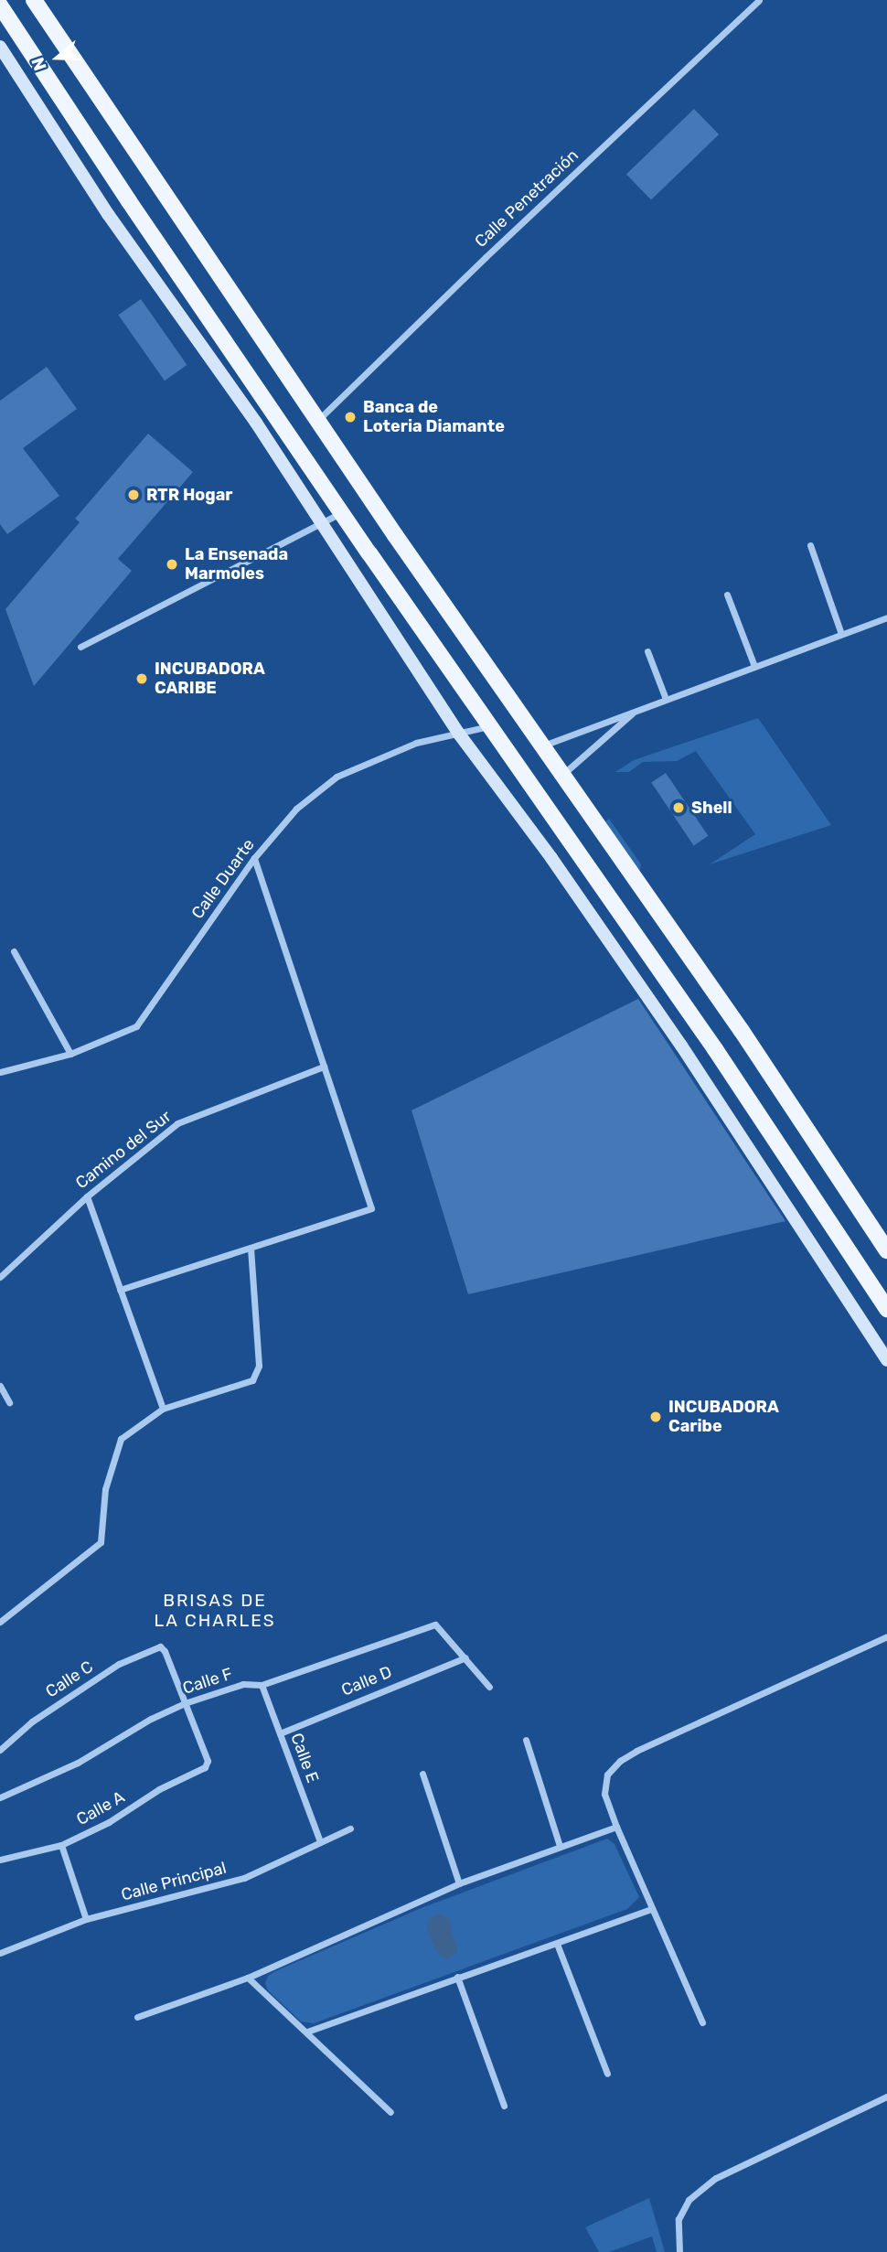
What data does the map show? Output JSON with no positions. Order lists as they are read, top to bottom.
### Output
{
  "streets": {
    "street": [
      "Calle Penetración",
      "Calle Duarte",
      "Camino del Sur",
      "Calle C",
      "Calle F",
      "Calle D",
      "Calle E",
      "Calle A",
      "Calle Principal"
    ]
  },
  "crossings": [
    ["Calle C", "Calle F"],
    ["Calle C", "Calle A"],
    ["Calle F", "Calle D"],
    ["Calle F", "Calle E"],
    ["Calle F", "Calle A"],
    ["Calle D", "Calle E"],
    ["Calle E", "Calle Principal"]
  ],
  "districts": ["BRISAS DE LA CHARLES"],
  "places": [
    "Banca de Loteria Diamante",
    "RTR Hogar",
    "La Ensenada Marmoles",
    "INCUBADORA CARIBE",
    "Shell",
    "INCUBADORA Caribe"
  ],
  "north": "left"
}
